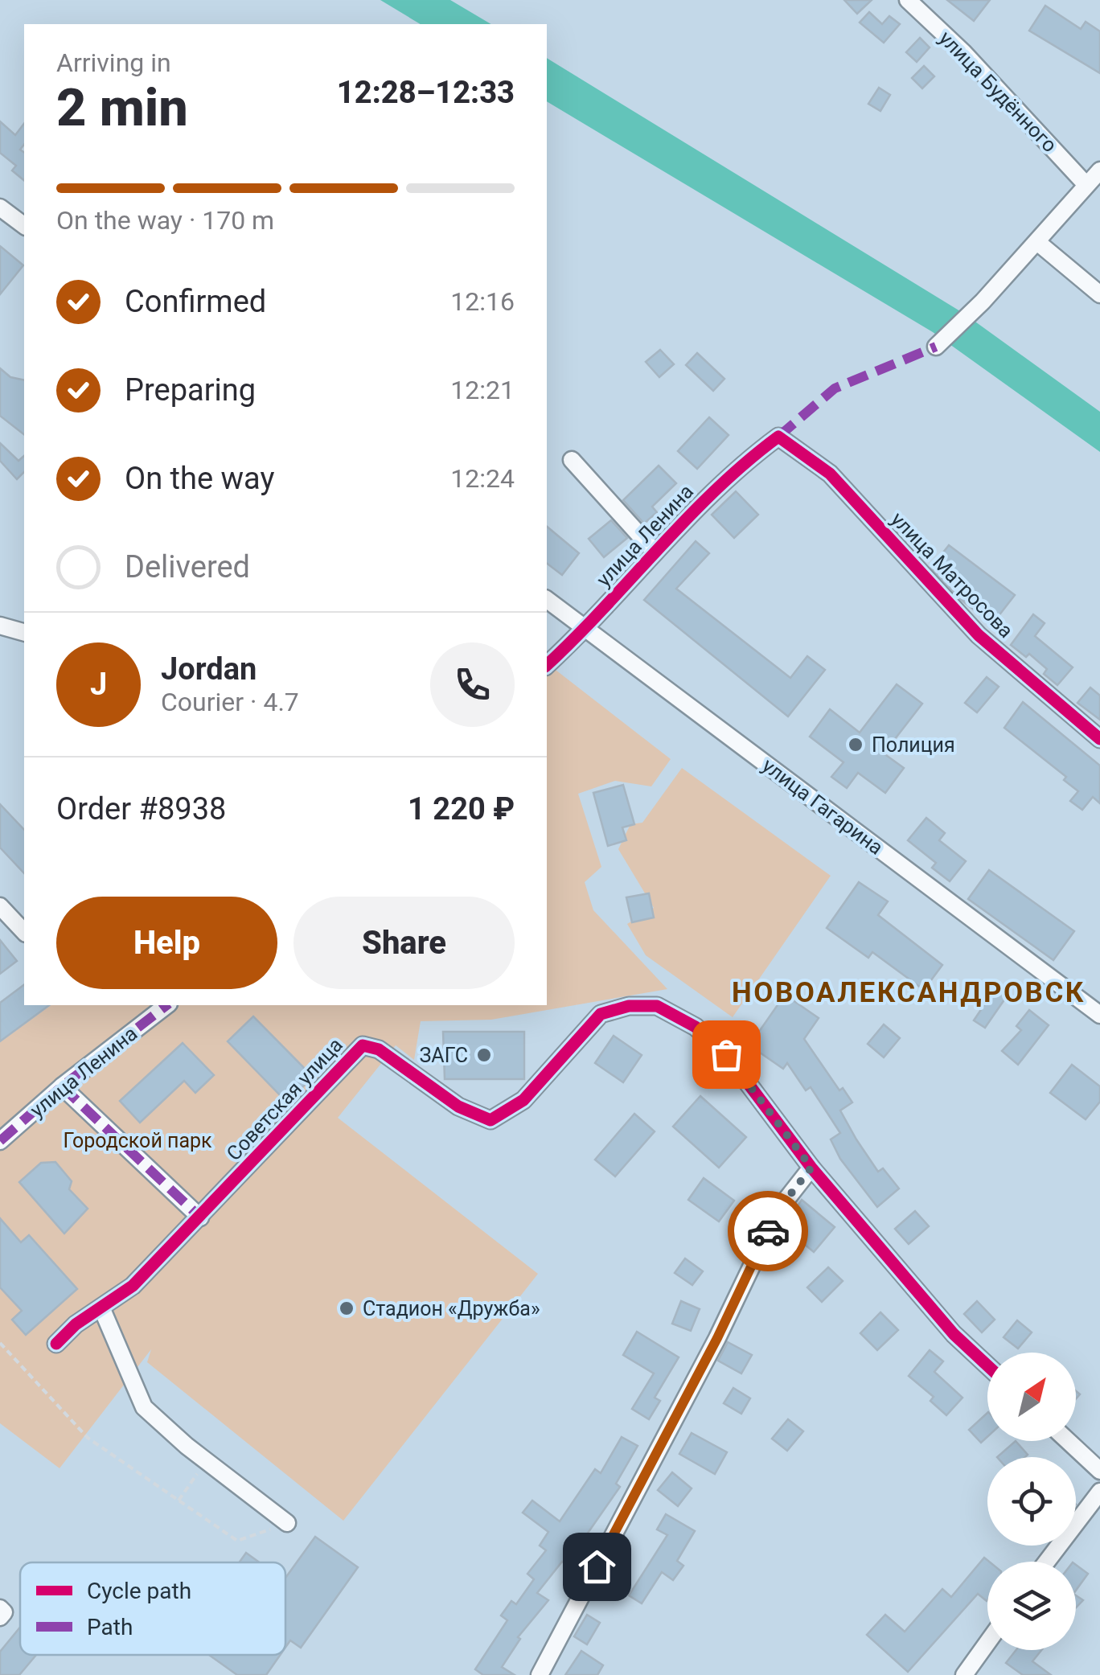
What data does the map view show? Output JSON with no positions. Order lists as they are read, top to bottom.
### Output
{
  "streets": {
    "street": [
      "улица Будённого",
      "улица Ленина",
      "улица Матросова",
      "улица Гагарина",
      "Советская улица"
    ]
  },
  "crossings": [
    ["улица Ленина", "улица Матросова"],
    ["улица Ленина", "улица Гагарина"]
  ],
  "districts": ["НОВОАЛЕКСАНДРОВСК"],
  "parks": ["Городской парк"],
  "places": ["Полиция", "ЗАГС", "Стадион «Дружба»"],
  "legend": ["Cycle path", "Path"],
  "north": "top right",
  "page": {
    "heading": ["2 min", "Arriving in", "12:28–12:33"],
    "panel": [
      "Jordan",
      "Courier · 4.7",
      "Order #8938",
      "1 220 ₽"
    ],
    "bar": "On the way · 170 m",
    "list": [
      ["Confirmed", "12:16"],
      ["Preparing", "12:21"],
      ["On the way", "12:24"],
      "Delivered"
    ],
    "round": "J",
    "buttons": ["Help", "Share"]
  }
}
